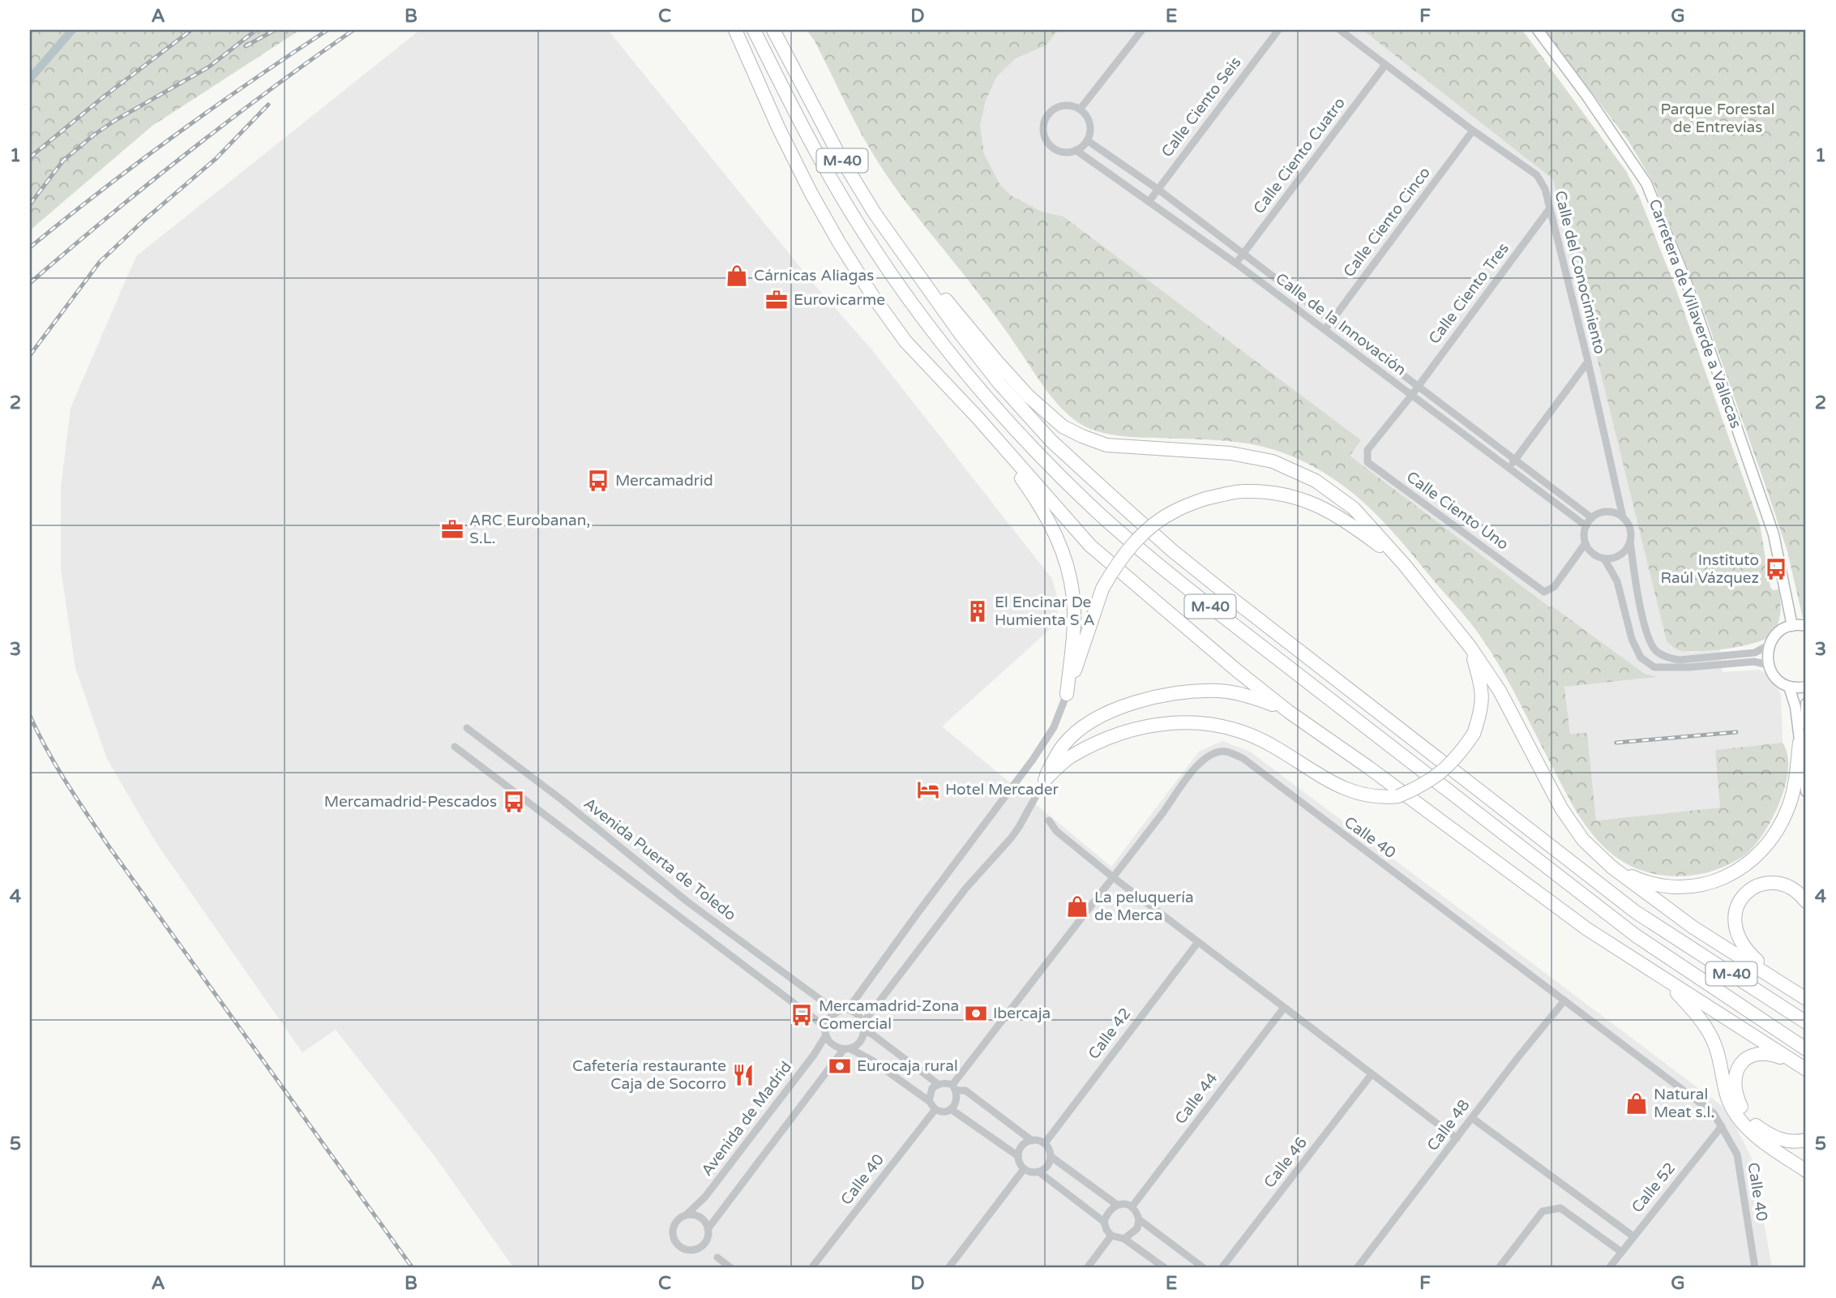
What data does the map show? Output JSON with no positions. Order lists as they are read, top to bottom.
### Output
{
  "streets": {
    "highway": ["M-40"],
    "main road": ["Carretera de Villaverde a Vallecas"],
    "street": [
      "Calle Ciento Seis",
      "Calle Ciento Cuatro",
      "Calle Ciento Cinco",
      "Calle del Conocimiento",
      "Calle Ciento Tres",
      "Calle de la Innovación",
      "Calle Ciento Uno",
      "Calle 40",
      "Avenida Puerta de Toledo",
      "Calle 42",
      "Calle 44",
      "Avenida de Madrid",
      "Calle 48",
      "Calle 46",
      "Calle 52"
    ]
  },
  "crossings": [
    ["Calle Ciento Seis", "Calle de la Innovación"],
    ["Calle Ciento Cuatro", "Calle del Conocimiento"],
    ["Calle Ciento Cuatro", "Calle de la Innovación"],
    ["Calle Ciento Cinco", "Calle del Conocimiento"],
    ["Calle Ciento Cinco", "Calle de la Innovación"],
    ["Calle del Conocimiento", "Calle Ciento Tres"],
    ["Calle del Conocimiento", "Calle de la Innovación"],
    ["Calle del Conocimiento", "Calle Ciento Uno"],
    ["Calle Ciento Tres", "Calle de la Innovación"],
    ["Calle Ciento Tres", "Calle Ciento Uno"],
    ["Calle de la Innovación", "Calle Ciento Uno"],
    ["Calle 40", "Calle 48"],
    ["Calle 40", "Calle 52"],
    ["Avenida Puerta de Toledo", "Avenida de Madrid"]
  ],
  "parks": ["Parque Forestal de Entrevías"],
  "places": {
    "shop": ["Cárnicas Aliagas", "La peluquería de Merca", "Natural Meat s.l."],
    "office": ["Eurovicarme", "ARC Eurobanan, S.L."],
    "bus stop": [
      "Mercamadrid",
      "Instituto Raúl Vázquez",
      "Mercamadrid-Pescados",
      "Mercamadrid-Zona Comercial"
    ],
    "building": ["El Encinar De Humienta S A"],
    "hotel": ["Hotel Mercader"],
    "bank": ["Ibercaja", "Eurocaja rural"],
    "restaurant": ["Cafetería restaurante Caja de Socorro"]
  },
  "grid": {
    "columns": [
      "A",
      "B",
      "C",
      "D",
      "E",
      "F",
      "G"
    ],
    "rows": [
      "1",
      "2",
      "3",
      "4",
      "5"
    ]
  }
}
